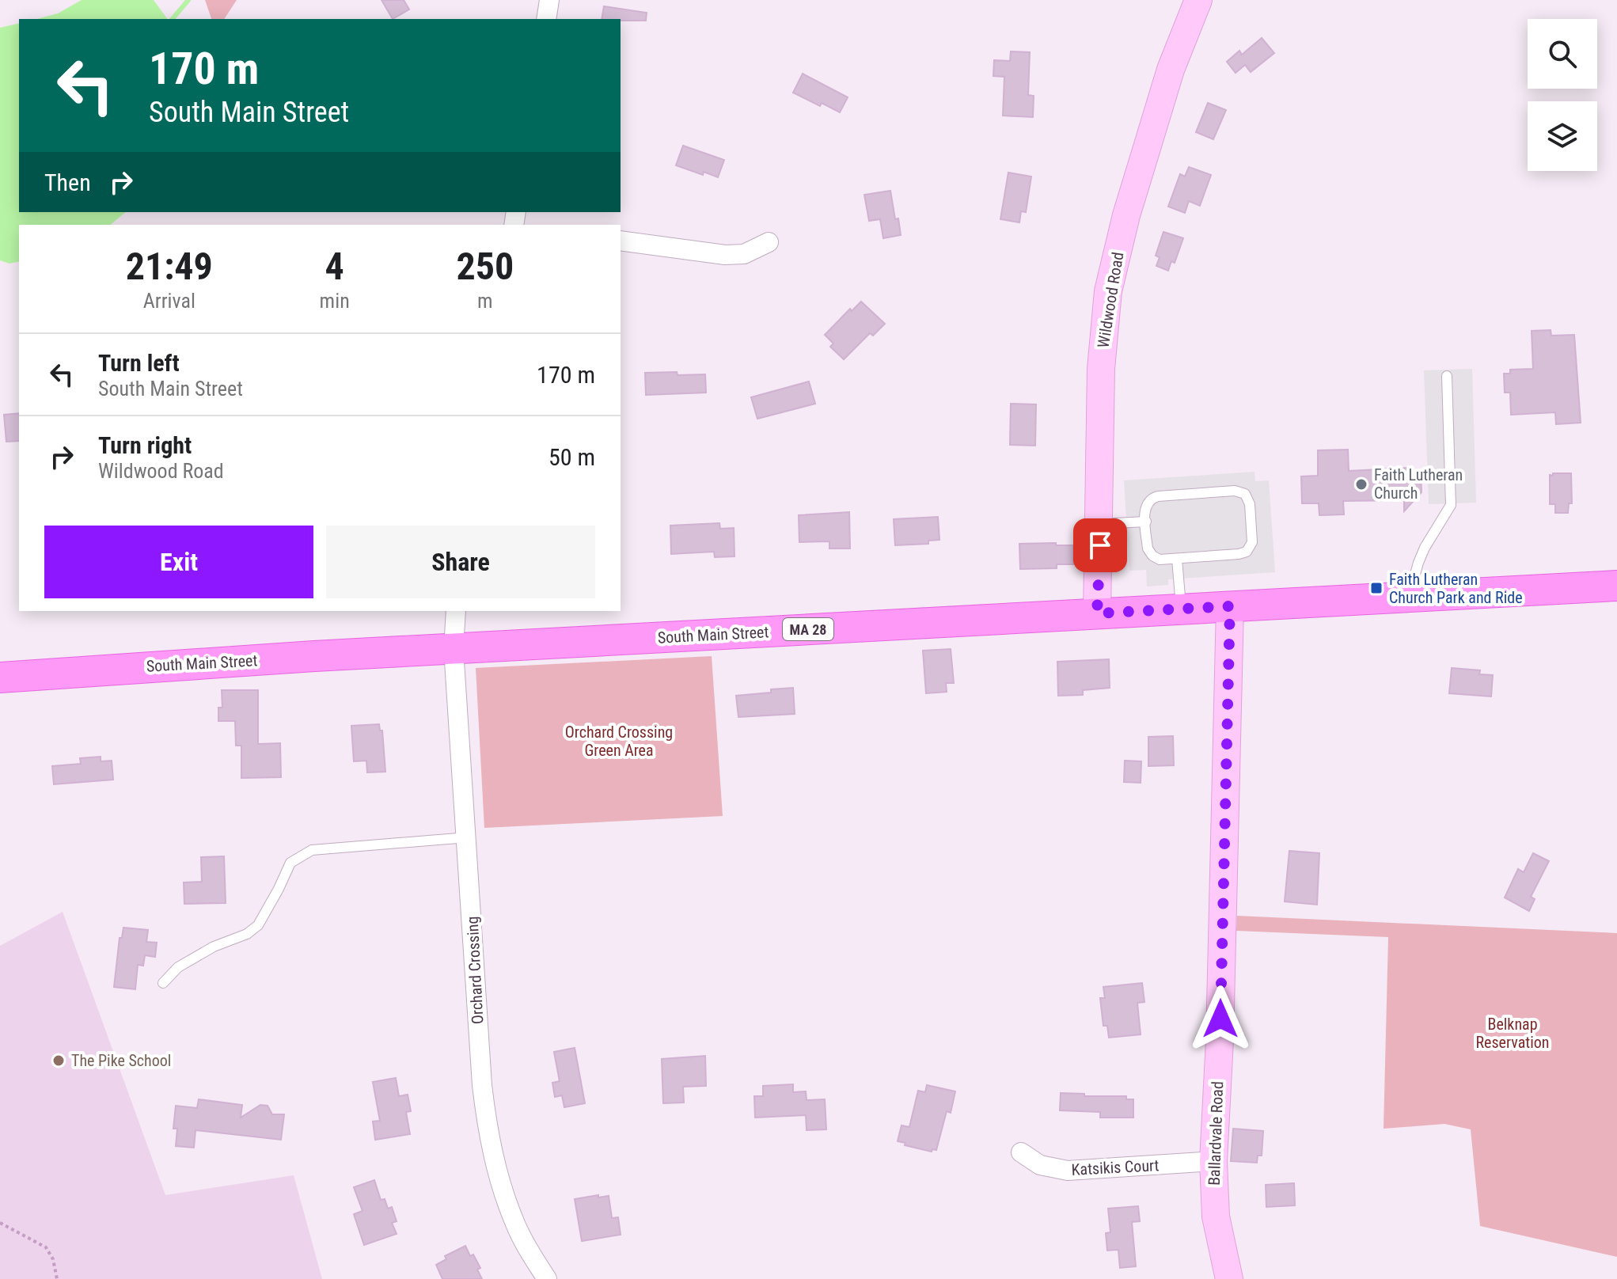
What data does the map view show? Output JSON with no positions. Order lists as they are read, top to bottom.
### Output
{
  "streets": {
    "main road": ["MA 28", "South Main Street"],
    "street": [
      "Wildwood Road",
      "Orchard Crossing",
      "Ballardvale Road",
      "Katsikis Court"
    ]
  },
  "crossings": [
    ["Wildwood Road", "South Main Street"],
    ["South Main Street", "Orchard Crossing"],
    ["South Main Street", "Ballardvale Road"],
    ["Ballardvale Road", "Katsikis Court"]
  ],
  "parks": ["Orchard Crossing Green Area", "Belknap Reservation"],
  "places": {
    "other": ["Faith Lutheran Church", "The Pike School"],
    "transit": ["Faith Lutheran Church Park and Ride"]
  },
  "page": {
    "turn": ["170 m", "South Main Street"],
    "then": "Then",
    "eta": [
      "21:49",
      "Arrival",
      "4",
      "min",
      "250",
      "m"
    ],
    "list": [
      {
        "name": "Turn left",
        "note": "South Main Street",
        "value": "170 m"
      },
      {
        "name": "Turn right",
        "note": "Wildwood Road",
        "value": "50 m"
      }
    ],
    "buttons": ["Exit", "Share"]
  }
}
